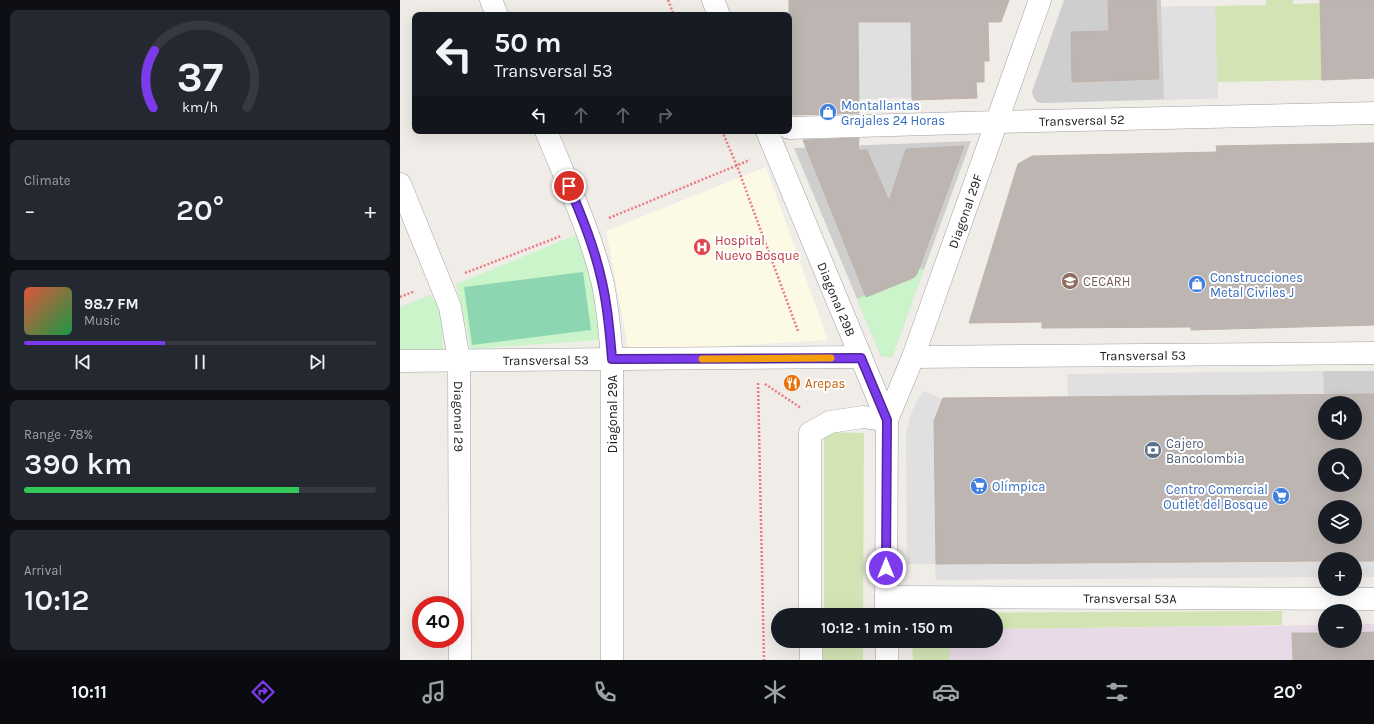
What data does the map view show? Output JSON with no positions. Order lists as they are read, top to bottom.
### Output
{
  "streets": {
    "street": [
      "Transversal 52",
      "Diagonal 29F",
      "Diagonal 29B",
      "Transversal 53",
      "Diagonal 29A",
      "Diagonal 29",
      "Transversal 53A"
    ]
  },
  "crossings": [
    ["Transversal 52", "Diagonal 29F"],
    ["Diagonal 29F", "Diagonal 29B"],
    ["Diagonal 29F", "Transversal 53"],
    ["Diagonal 29B", "Transversal 53"],
    ["Diagonal 29B", "Transversal 53A"],
    ["Transversal 53", "Diagonal 29A"],
    ["Transversal 53", "Diagonal 29"]
  ],
  "places": {
    "shop": ["Montallantas Grajales 24 Horas", "Construcciones Metal Civiles J"],
    "hospital": ["Hospital Nuevo Bosque"],
    "school or university": ["CECARH"],
    "restaurant": ["Arepas"],
    "bank": ["Cajero Bancolombia"],
    "supermarket": ["Olímpica", "Centro Comercial Outlet del Bosque"]
  },
  "page": {
    "turn": ["50 m", "Transversal 53"],
    "tile": [
      "Climate",
      ["Range · 78%", "390 km"],
      ["Arrival", "10:12"]
    ],
    "heat": ["−", "20°", "+"],
    "song": ["98.7 FM", "Music"],
    "map_buttons": ["+", "−"],
    "limit": "40",
    "trip": "10:12 · 1 min · 150 m",
    "tabs": ["10:11", "20°"],
    "gauge": ["37", "km/h"]
  }
}
